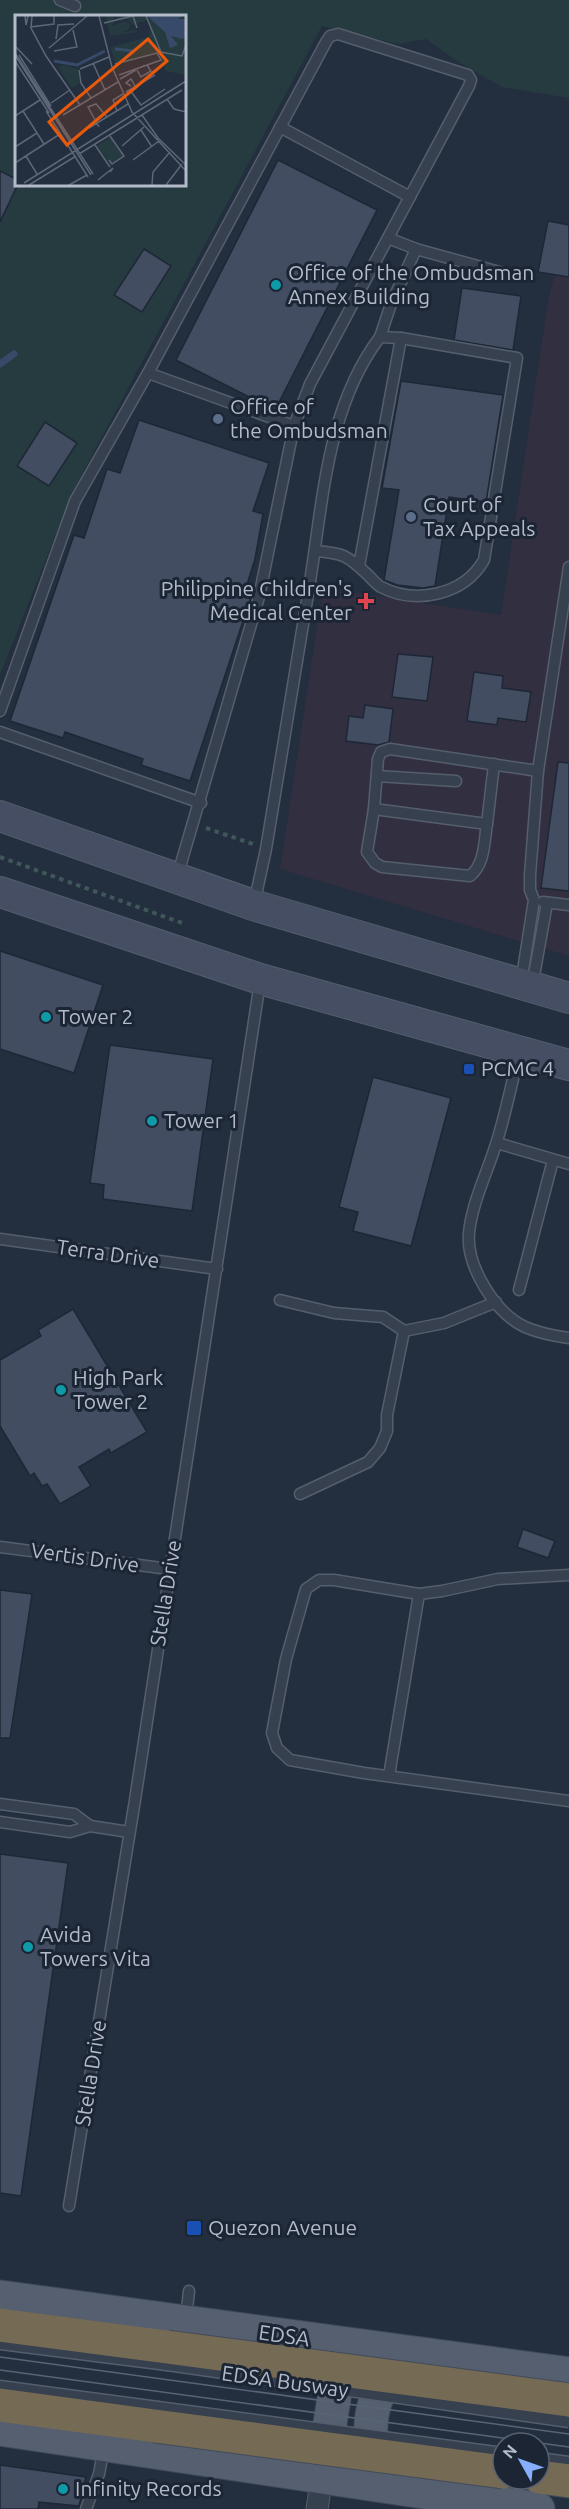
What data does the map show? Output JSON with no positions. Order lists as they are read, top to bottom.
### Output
{
  "streets": {
    "highway": ["EDSA"],
    "lane": [
      "Terra Drive",
      "Vertis Drive",
      "Stella Drive",
      "EDSA Busway"
    ]
  },
  "crossings": [
    ["Terra Drive", "Stella Drive"],
    ["Vertis Drive", "Stella Drive"],
    ["EDSA", "EDSA Busway"]
  ],
  "places": {
    "other": [
      "Office of the Ombudsman Annex Building",
      "Office of the Ombudsman",
      "Court of Tax Appeals",
      "Tower 2",
      "Tower 1",
      "High Park Tower 2",
      "Avida Towers Vita",
      "Infinity Records"
    ],
    "health": ["Philippine Children's Medical Center"],
    "transit": ["PCMC 4", "Quezon Avenue"]
  },
  "north": "top left"
}
